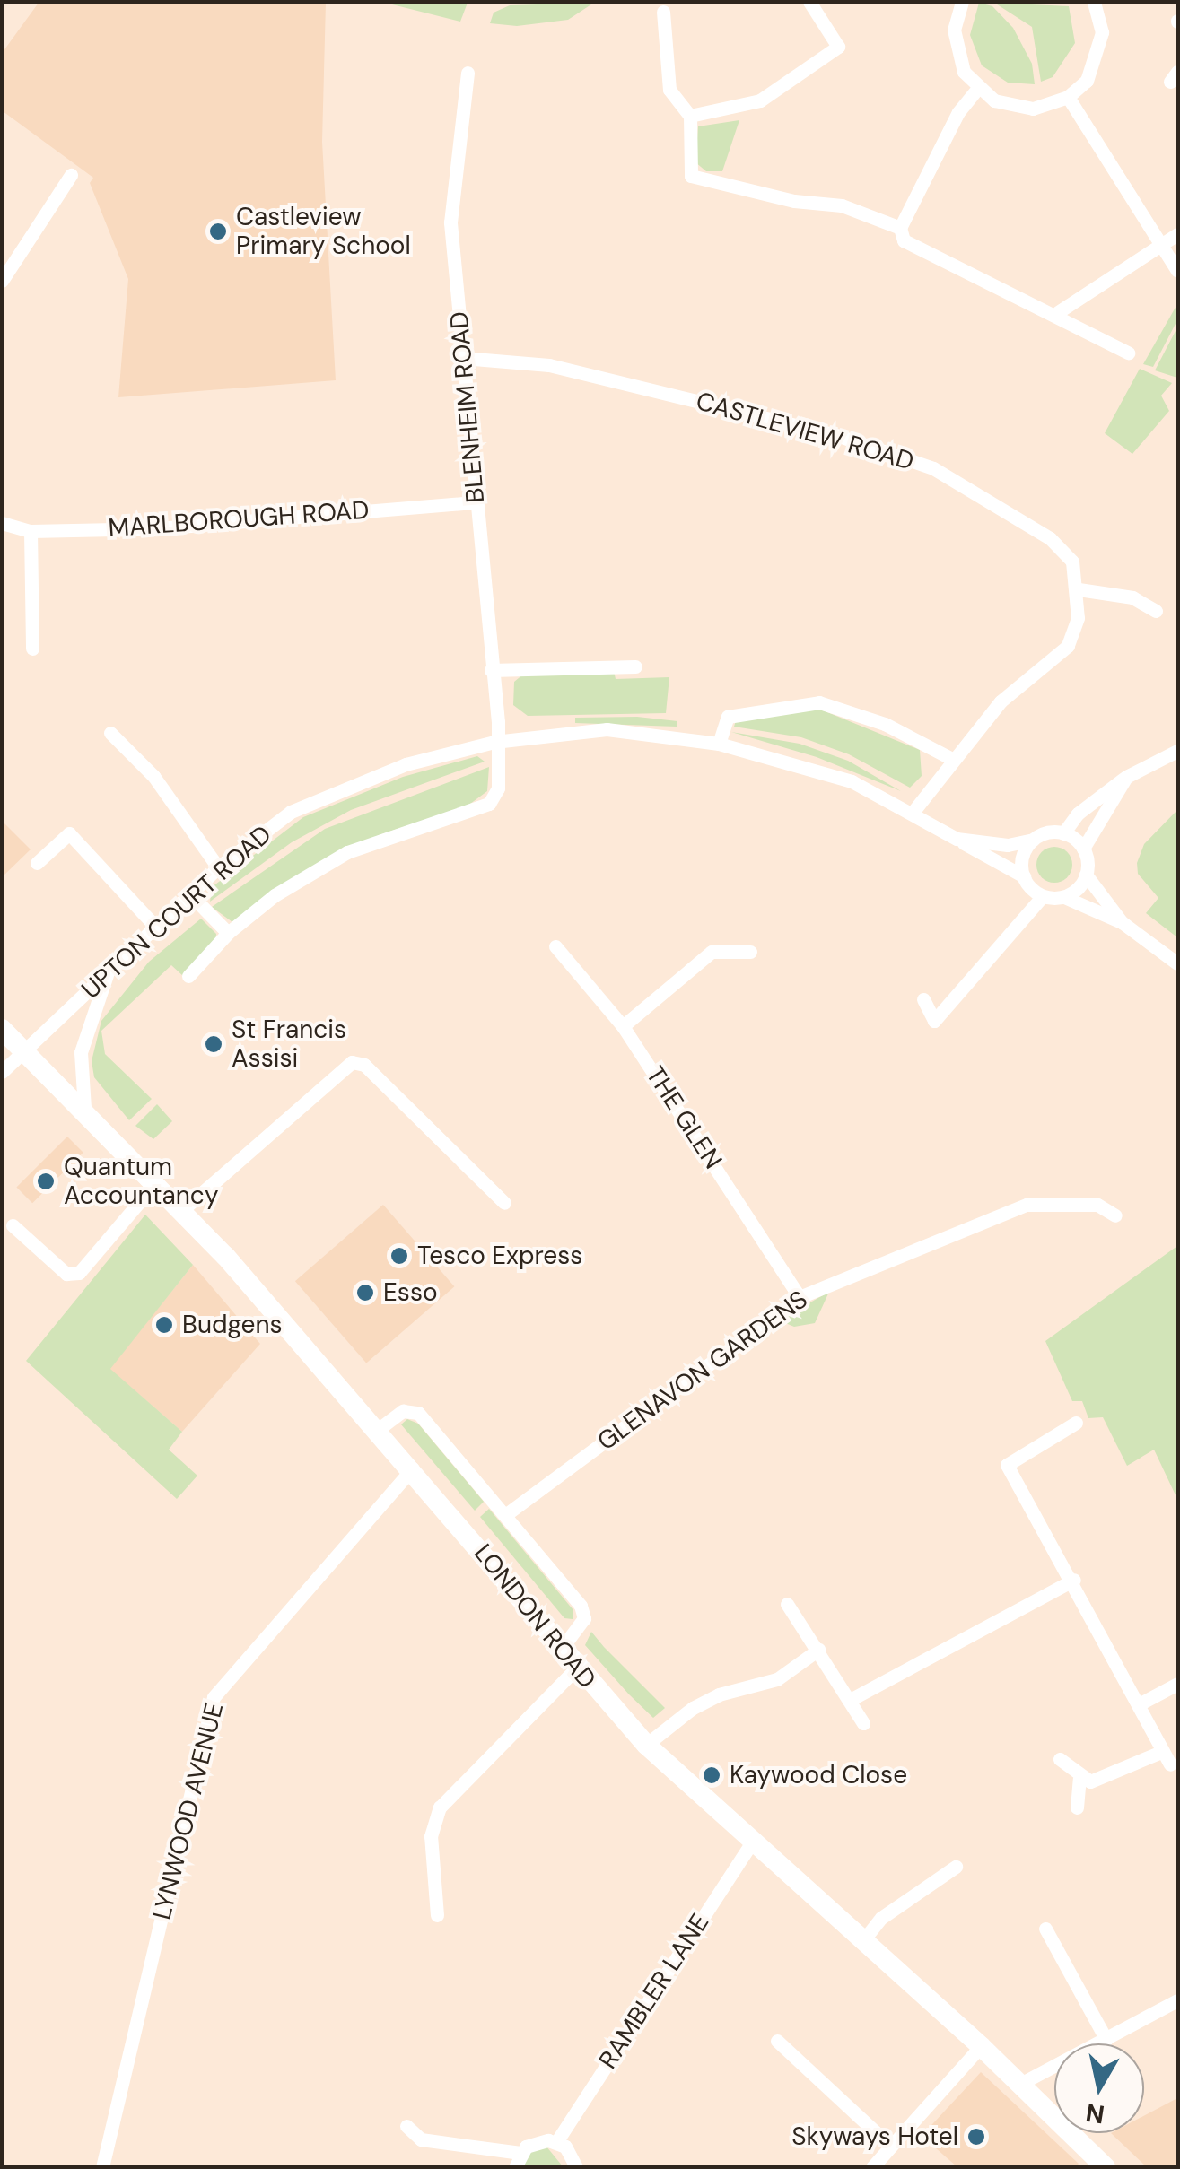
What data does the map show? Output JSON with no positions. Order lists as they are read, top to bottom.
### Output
{
  "streets": {
    "main road": ["LONDON ROAD"],
    "street": [
      "BLENHEIM ROAD",
      "CASTLEVIEW ROAD",
      "MARLBOROUGH ROAD",
      "UPTON COURT ROAD",
      "THE GLEN",
      "GLENAVON GARDENS",
      "LYNWOOD AVENUE",
      "RAMBLER LANE"
    ]
  },
  "crossings": [
    ["BLENHEIM ROAD", "CASTLEVIEW ROAD"],
    ["BLENHEIM ROAD", "MARLBOROUGH ROAD"],
    ["BLENHEIM ROAD", "UPTON COURT ROAD"],
    ["UPTON COURT ROAD", "LONDON ROAD"],
    ["THE GLEN", "GLENAVON GARDENS"],
    ["LONDON ROAD", "LYNWOOD AVENUE"],
    ["LONDON ROAD", "RAMBLER LANE"]
  ],
  "places": [
    "Castleview Primary School",
    "St Francis Assisi",
    "Quantum Accountancy",
    "Tesco Express",
    "Esso",
    "Budgens",
    "Kaywood Close",
    "Skyways Hotel"
  ],
  "north": "bottom"
}
